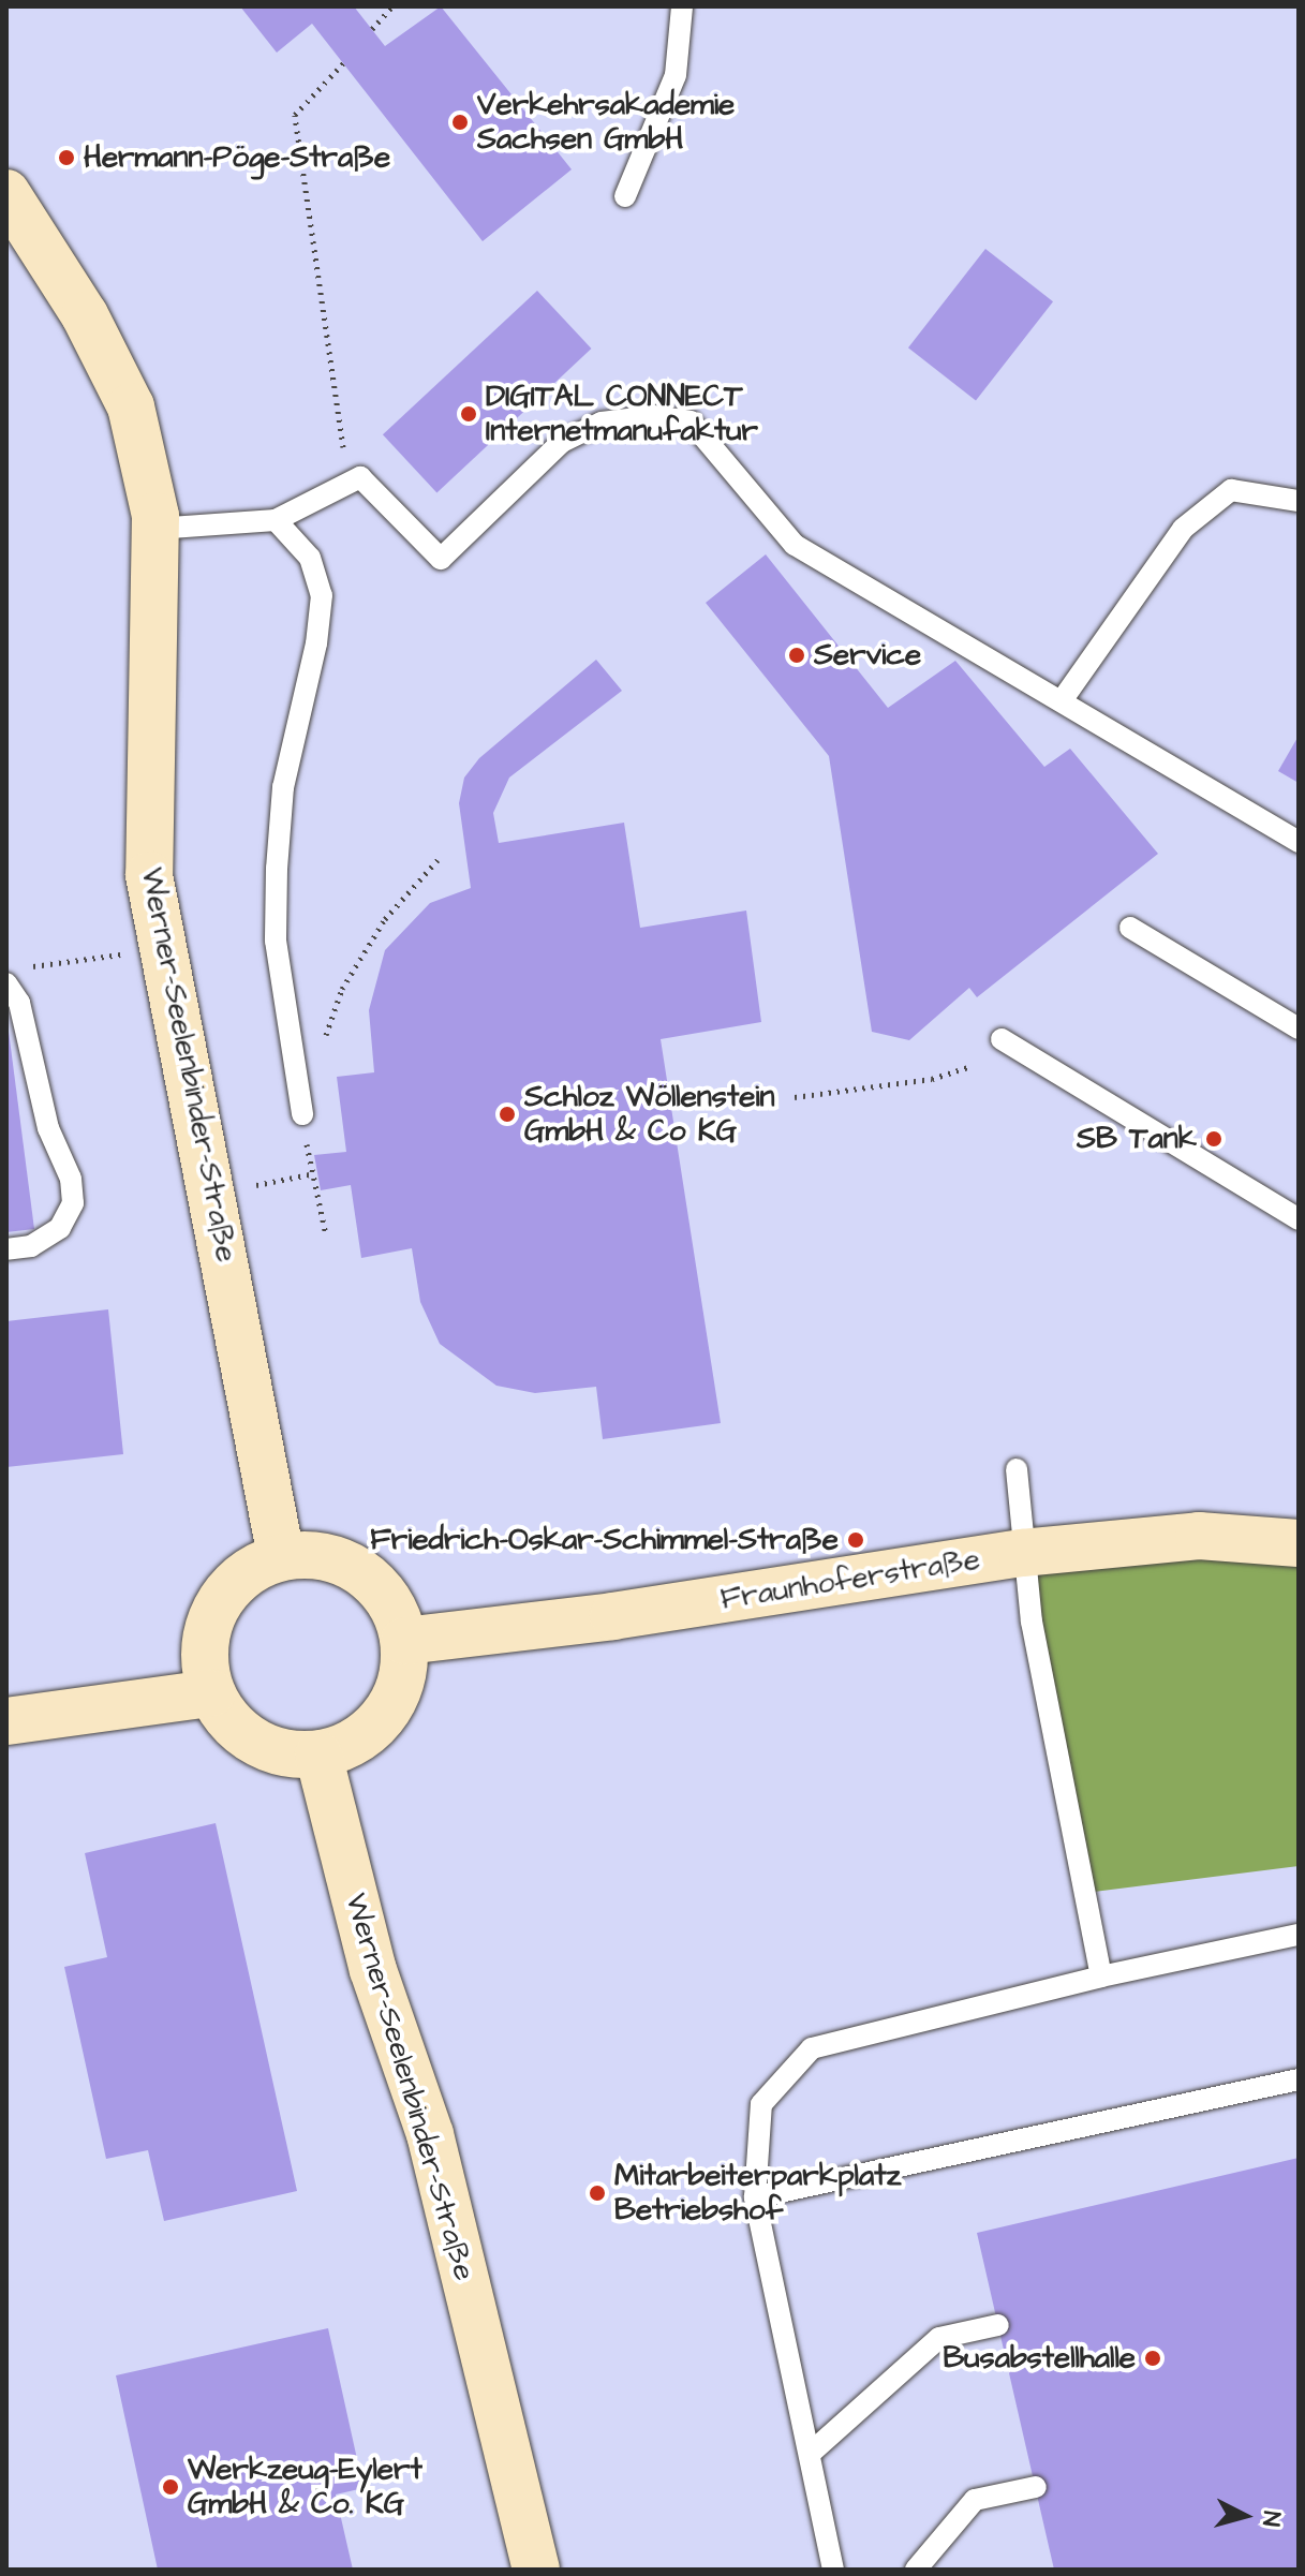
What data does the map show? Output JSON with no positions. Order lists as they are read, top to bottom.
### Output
{
  "streets": {
    "main road": ["Werner-Seelenbinder-Straße", "Fraunhoferstraße"]
  },
  "crossings": [
    ["Werner-Seelenbinder-Straße", "Fraunhoferstraße"]
  ],
  "places": [
    "Verkehrsakademie Sachsen GmbH",
    "Hermann-Pöge-Straße",
    "DIGITAL CONNECT Internetmanufaktur",
    "Service",
    "Schloz Wöllenstein GmbH & Co KG",
    "SB Tank",
    "Friedrich-Oskar-Schimmel-Straße",
    "Mitarbeiterparkplatz Betriebshof",
    "Busabstellhalle",
    "Werkzeug-Eylert GmbH & Co. KG"
  ],
  "north": "right"
}
